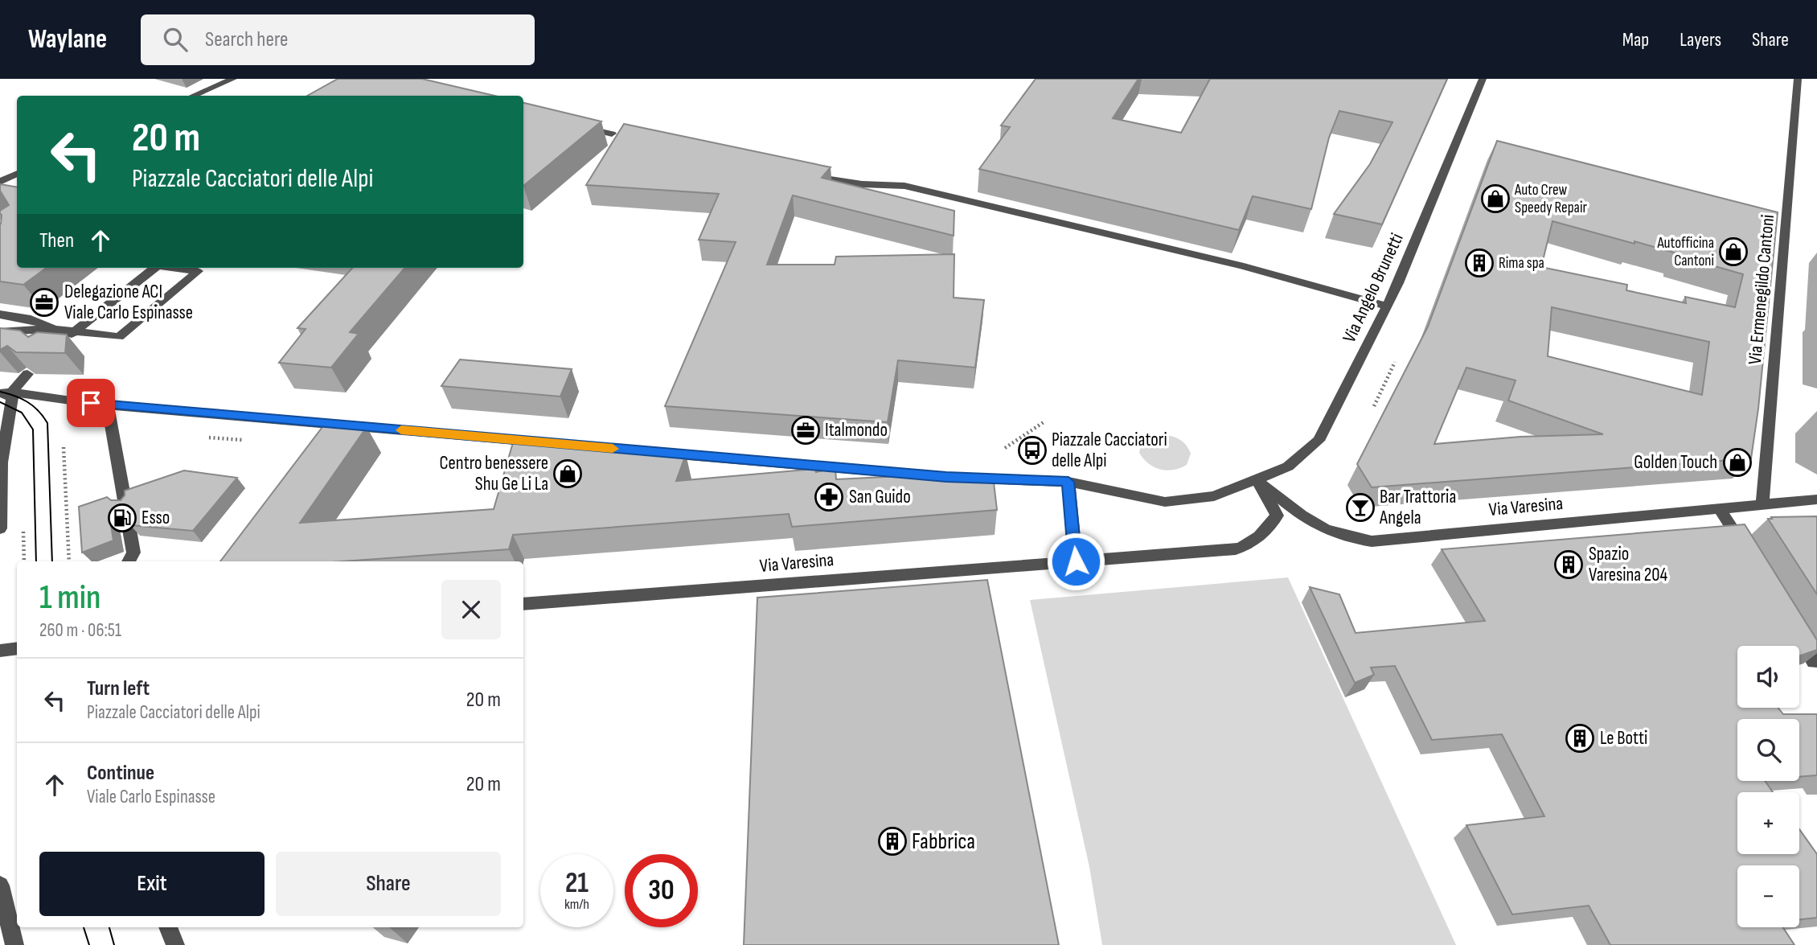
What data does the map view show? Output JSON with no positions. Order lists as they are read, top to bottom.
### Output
{
  "streets": {
    "street": ["Via Angelo Brunetti", "Via Ermenegildo Cantoni", "Via Varesina"]
  },
  "crossings": [
    ["Via Angelo Brunetti", "Via Varesina"],
    ["Via Ermenegildo Cantoni", "Via Varesina"]
  ],
  "places": {
    "shop": [
      "Auto Crew Speedy Repair",
      "Autofficina Cantoni",
      "Golden Touch",
      "Centro benessere Shu Ge Li La"
    ],
    "building": [
      "Rima spa",
      "Spazio Varesina 204",
      "Le Botti",
      "Fabbrica"
    ],
    "office": ["Delegazione ACI Viale Carlo Espinasse", "Italmondo"],
    "bus stop": ["Piazzale Cacciatori delle Alpi"],
    "pharmacy": ["San Guido"],
    "bar": ["Bar Trattoria Angela"],
    "fuel station": ["Esso"]
  },
  "page": {
    "header": "Waylane",
    "search": "Search here",
    "nav": ["Map", "Layers", "Share"],
    "turn": ["20 m", "Piazzale Cacciatori delle Alpi"],
    "then": "Then",
    "heading": ["1 min", "260 m · 06:51"],
    "map_buttons": ["+", "−"],
    "list": [
      {
        "name": "Turn left",
        "note": "Piazzale Cacciatori delle Alpi",
        "value": "20 m"
      },
      {
        "name": "Continue",
        "note": "Viale Carlo Espinasse",
        "value": "20 m"
      }
    ],
    "buttons": ["Exit", "Share"],
    "speed": "21 km/h",
    "limit": "30"
  }
}
